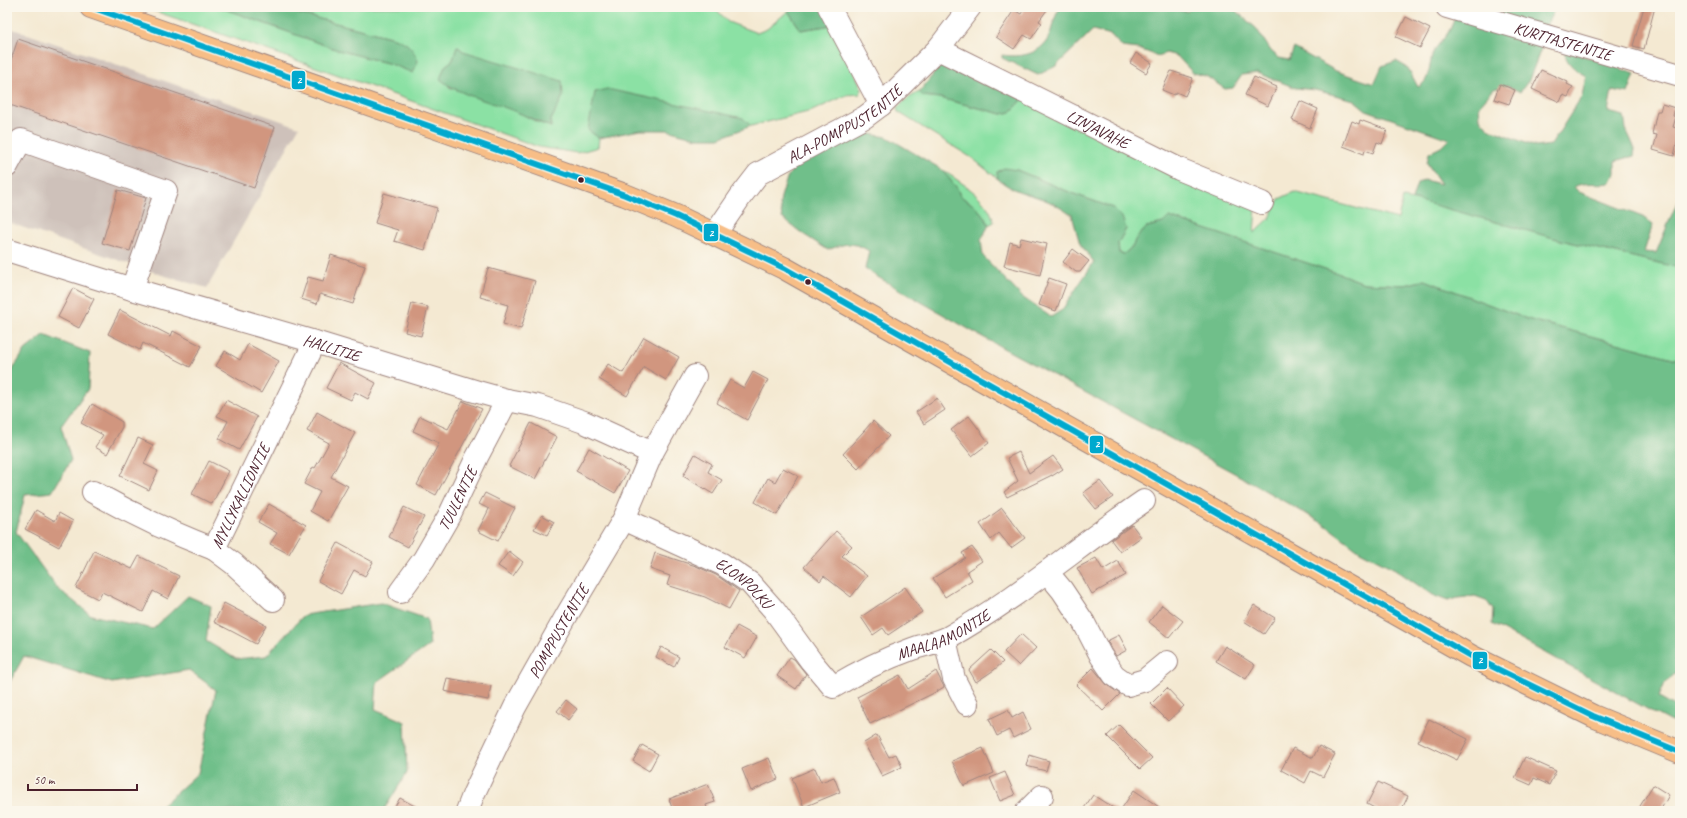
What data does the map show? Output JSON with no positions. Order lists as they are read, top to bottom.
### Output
{
  "streets": {
    "street": [
      "KURTTASTENTIE",
      "ALA-POMPPUSTENTIE",
      "LINJAVAHE",
      "HALLITIE",
      "MYLLYKALLIONTIE",
      "TUULENTIE",
      "ELONPOLKU",
      "POMPPUSTENTIE",
      "MAALAAMONTIE"
    ]
  },
  "crossings": [
    ["ALA-POMPPUSTENTIE", "LINJAVAHE"],
    ["HALLITIE", "MYLLYKALLIONTIE"],
    ["HALLITIE", "TUULENTIE"],
    ["HALLITIE", "POMPPUSTENTIE"],
    ["ELONPOLKU", "POMPPUSTENTIE"],
    ["ELONPOLKU", "MAALAAMONTIE"]
  ],
  "lines": ["transit line 2"],
  "scale_bar": "50 m"
}
